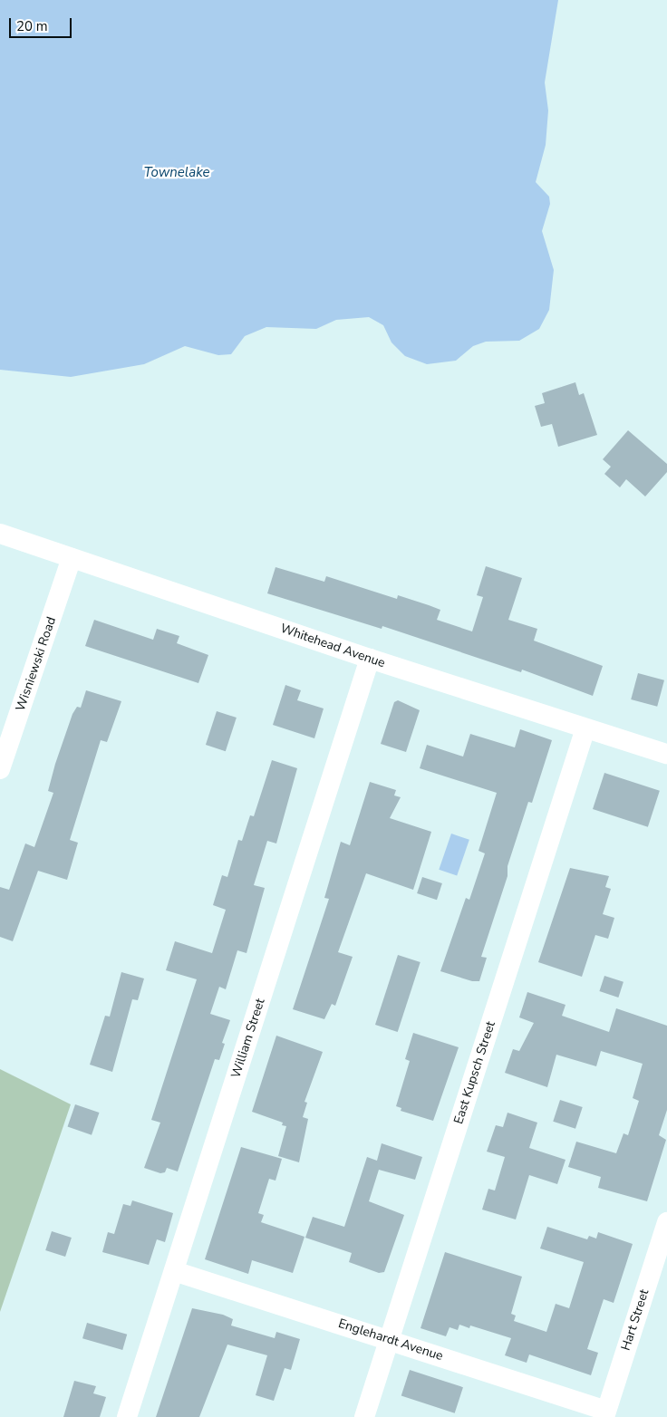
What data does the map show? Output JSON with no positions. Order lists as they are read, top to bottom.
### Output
{
  "streets": {
    "street": [
      "Whitehead Avenue",
      "Wisniewski Road",
      "William Street",
      "East Kupsch Street",
      "Hart Street",
      "Englehardt Avenue"
    ]
  },
  "crossings": [
    ["Whitehead Avenue", "Wisniewski Road"],
    ["Whitehead Avenue", "William Street"],
    ["Whitehead Avenue", "East Kupsch Street"],
    ["William Street", "Englehardt Avenue"],
    ["East Kupsch Street", "Englehardt Avenue"],
    ["Hart Street", "Englehardt Avenue"]
  ],
  "water": ["Townelake"],
  "scale_bar": "20 m"
}
